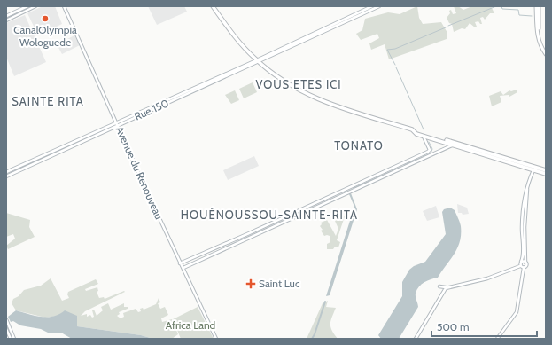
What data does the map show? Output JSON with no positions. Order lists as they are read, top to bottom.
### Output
{
  "streets": {
    "street": ["Rue 150", "Avenue du Renouveau"]
  },
  "crossings": [
    ["Rue 150", "Avenue du Renouveau"]
  ],
  "districts": [
    "VOUS ETES ICI",
    "SAINTE RITA",
    "TONATO",
    "HOUÉNOUSSOU-SAINTE-RITA"
  ],
  "parks": ["Africa Land"],
  "places": {
    "other": ["CanalOlympia Wologuede"],
    "health": ["Saint Luc"]
  },
  "scale_bar": "500 m"
}
